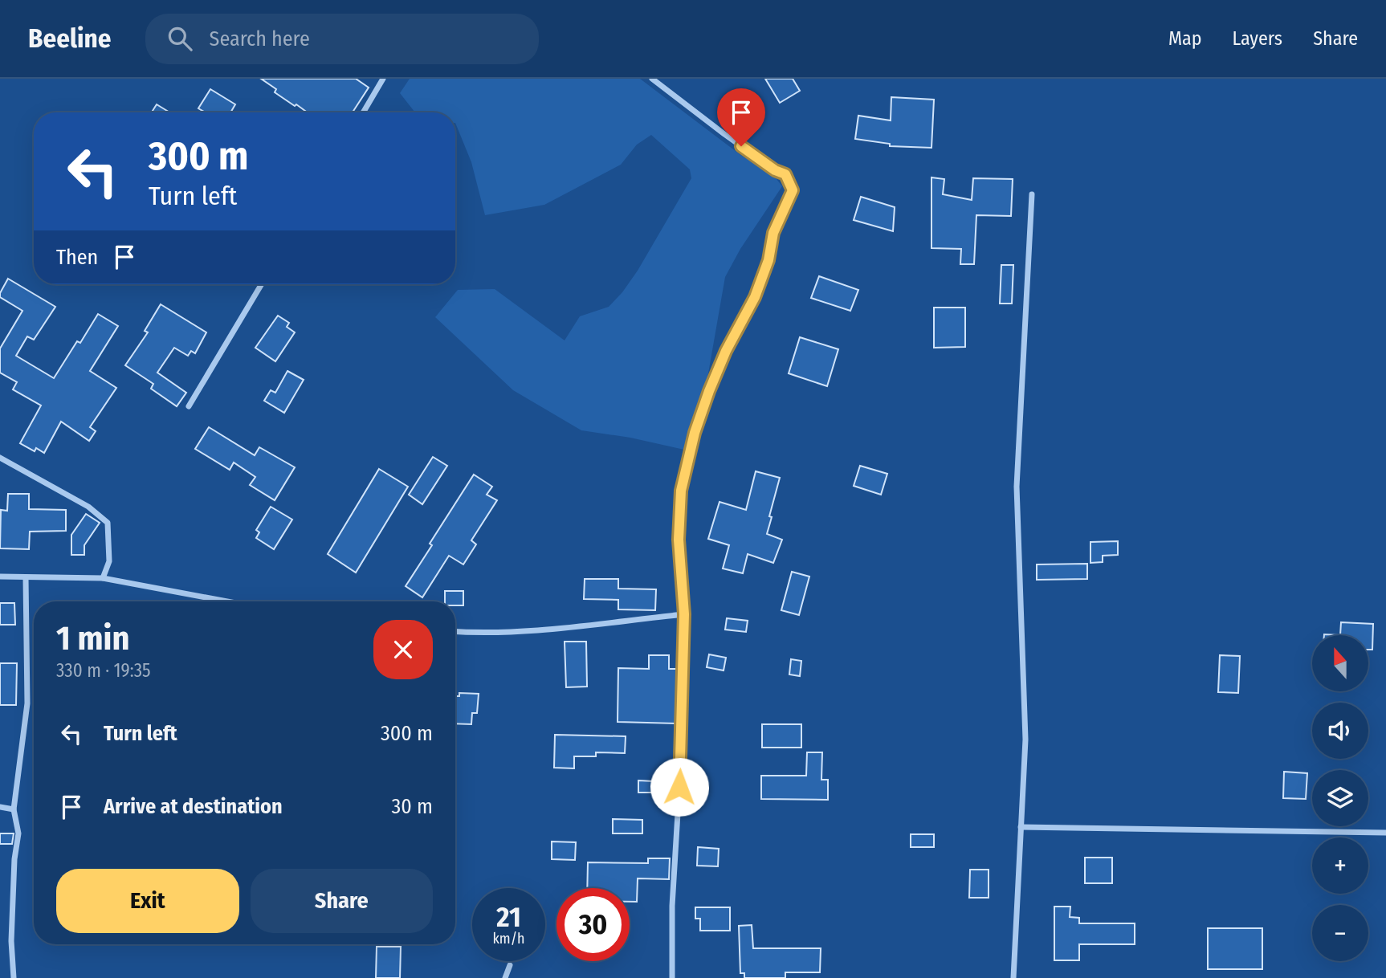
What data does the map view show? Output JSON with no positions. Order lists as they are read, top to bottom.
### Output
{
  "north": "top",
  "page": {
    "header": "Beeline",
    "search": "Search here",
    "nav": ["Map", "Layers", "Share"],
    "turn": ["300 m", "Turn left"],
    "then": "Then",
    "heading": ["1 min", "330 m · 19:35"],
    "map_buttons": ["+", "−"],
    "list": [
      {
        "name": "Turn left",
        "value": "300 m"
      },
      {
        "name": "Arrive at destination",
        "value": "30 m"
      }
    ],
    "buttons": ["Exit", "Share"],
    "speed": "21 km/h",
    "limit": "30"
  }
}
